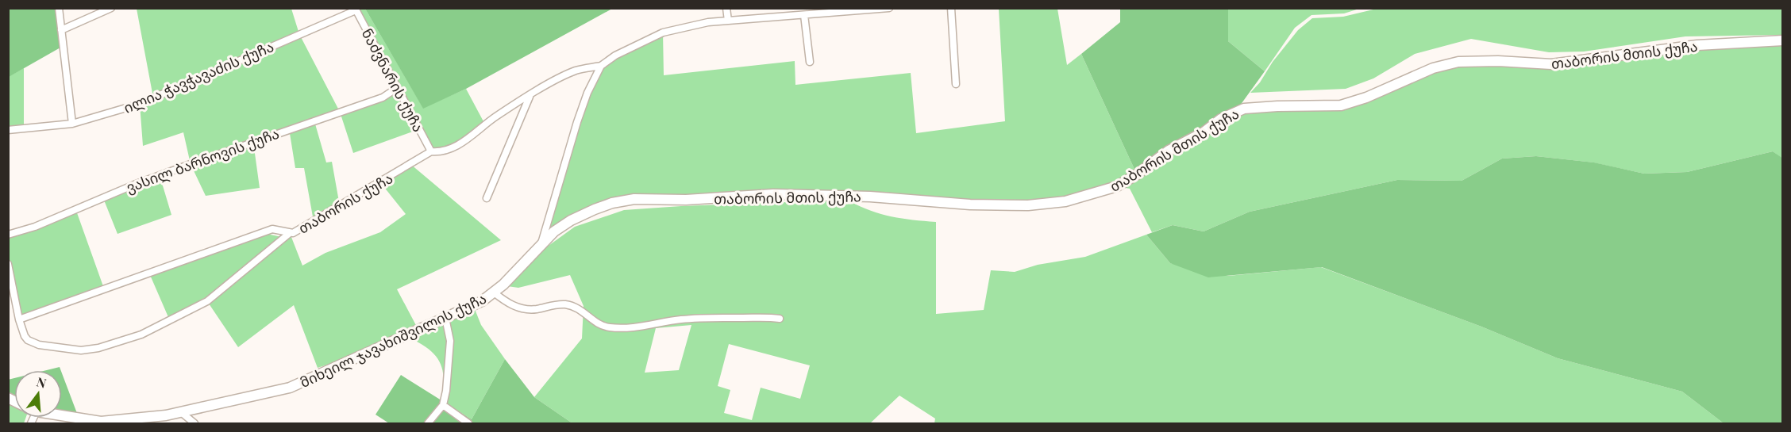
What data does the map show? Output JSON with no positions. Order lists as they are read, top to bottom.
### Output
{
  "streets": {
    "main road": ["თაბორის მთის ქუჩა", "მიხეილ ჯავახიშვილის ქუჩა"],
    "street": [
      "ილია ჭავჭავაძის ქუჩა",
      "ნაძვნარის ქუჩა",
      "ვასილ ბარნოვის ქუჩა",
      "თაბორის ქუჩა"
    ]
  },
  "crossings": [
    ["თაბორის მთის ქუჩა", "მიხეილ ჯავახიშვილის ქუჩა"],
    ["ილია ჭავჭავაძის ქუჩა", "ნაძვნარის ქუჩა"],
    ["ნაძვნარის ქუჩა", "ვასილ ბარნოვის ქუჩა"],
    ["ნაძვნარის ქუჩა", "თაბორის ქუჩა"],
    ["თაბორის ქუჩა", "მიხეილ ჯავახიშვილის ქუჩა"]
  ],
  "north": "top"
}
